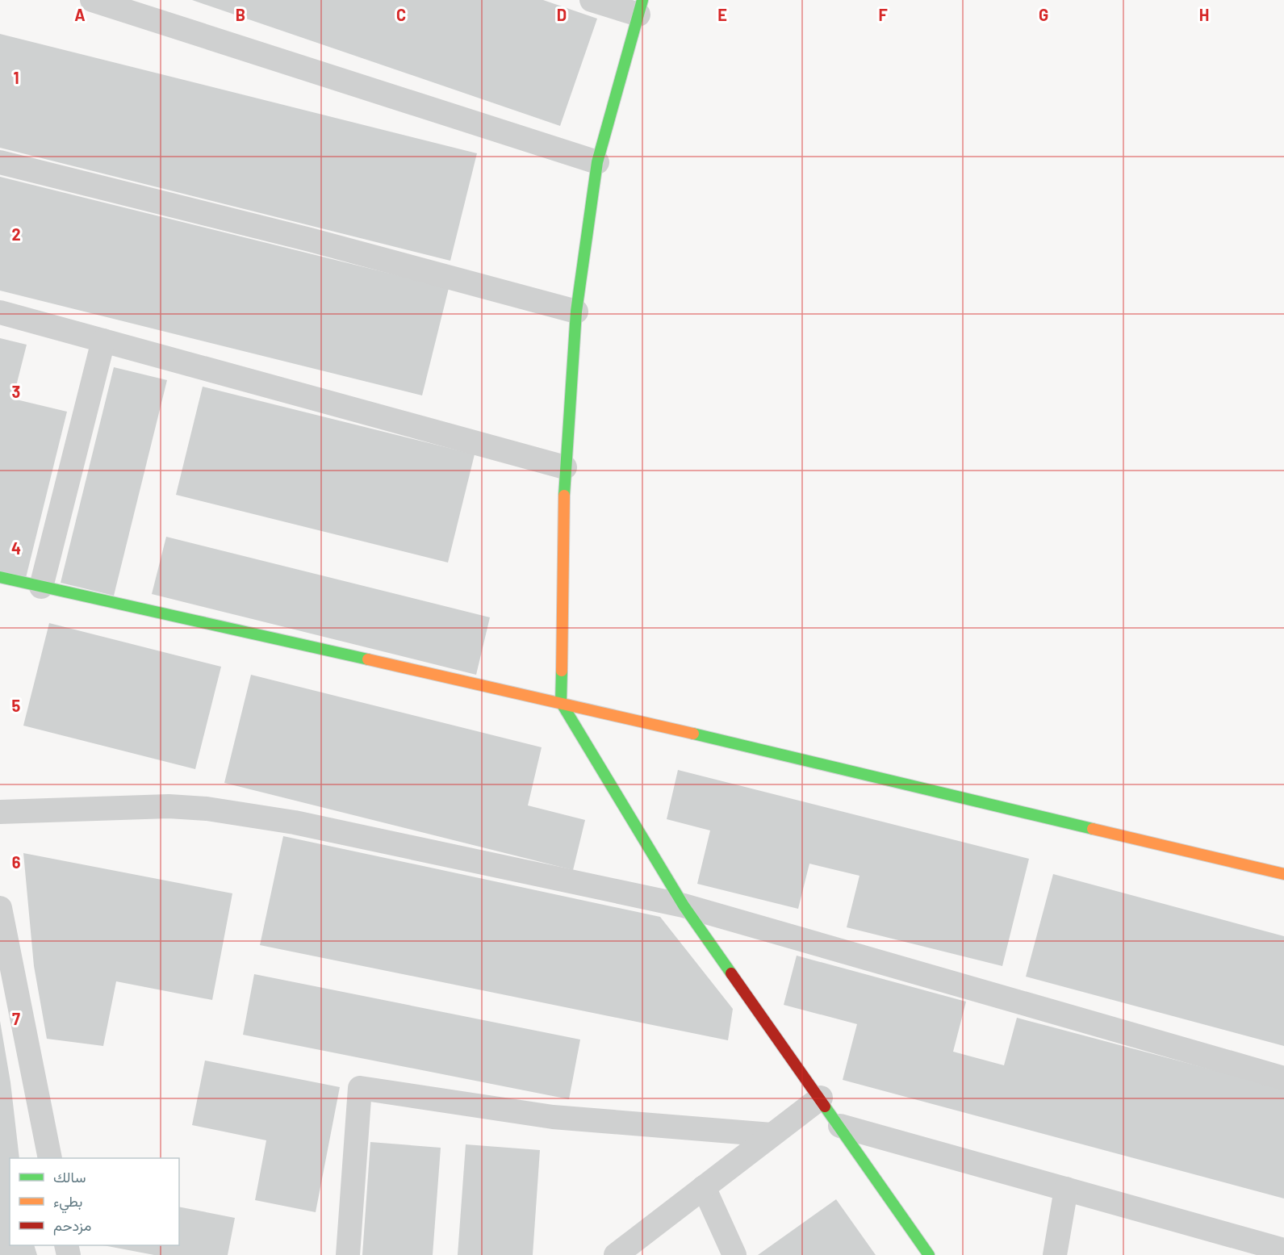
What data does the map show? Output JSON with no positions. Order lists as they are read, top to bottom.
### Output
{
  "legend": ["سالك", "بطيء", "مزدحم"],
  "grid": {
    "columns": [
      "A",
      "B",
      "C",
      "D",
      "E",
      "F",
      "G",
      "H"
    ],
    "rows": [
      "1",
      "2",
      "3",
      "4",
      "5",
      "6",
      "7"
    ]
  }
}
